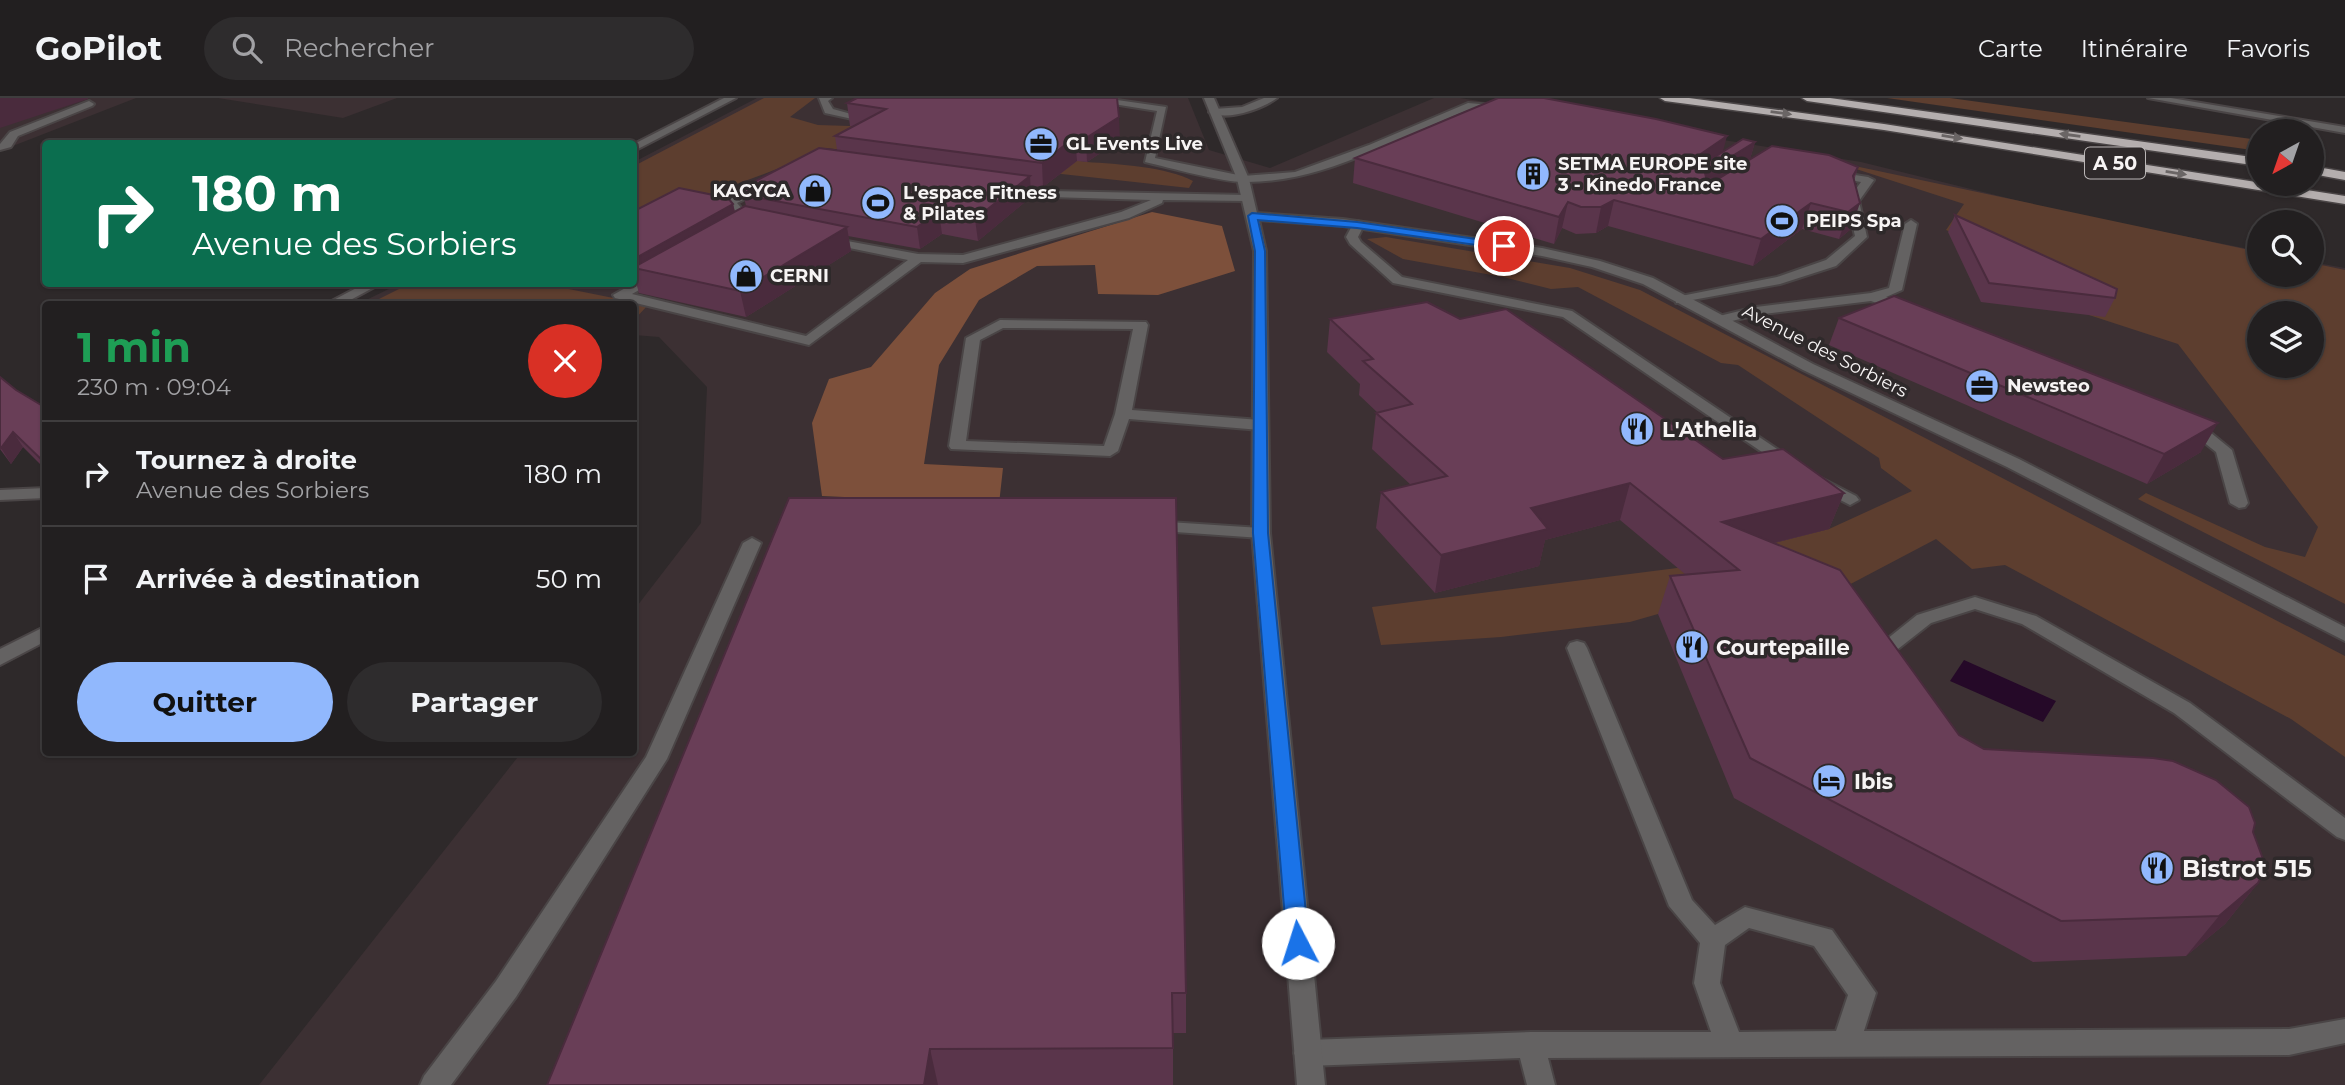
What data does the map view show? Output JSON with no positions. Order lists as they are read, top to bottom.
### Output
{
  "streets": {
    "highway": ["A 50"],
    "street": ["Avenue des Sorbiers"]
  },
  "places": {
    "office": ["GL Events Live", "Newsteo"],
    "building": ["SETMA EUROPE site 3 - Kinedo France"],
    "shop": ["KACYCA", "CERNI"],
    "sports": ["L'espace Fitness & Pilates", "PEIPS Spa"],
    "restaurant": ["L'Athelia", "Courtepaille", "Bistrot 515"],
    "hotel": ["Ibis"]
  },
  "north": "bottom left",
  "page": {
    "header": "GoPilot",
    "search": "Rechercher",
    "nav": ["Carte", "Itinéraire", "Favoris"],
    "turn": ["180 m", "Avenue des Sorbiers"],
    "heading": ["1 min", "230 m · 09:04"],
    "list": [
      {
        "name": "Tournez à droite",
        "note": "Avenue des Sorbiers",
        "value": "180 m"
      },
      {
        "name": "Arrivée à destination",
        "value": "50 m"
      }
    ],
    "buttons": ["Quitter", "Partager"]
  }
}
